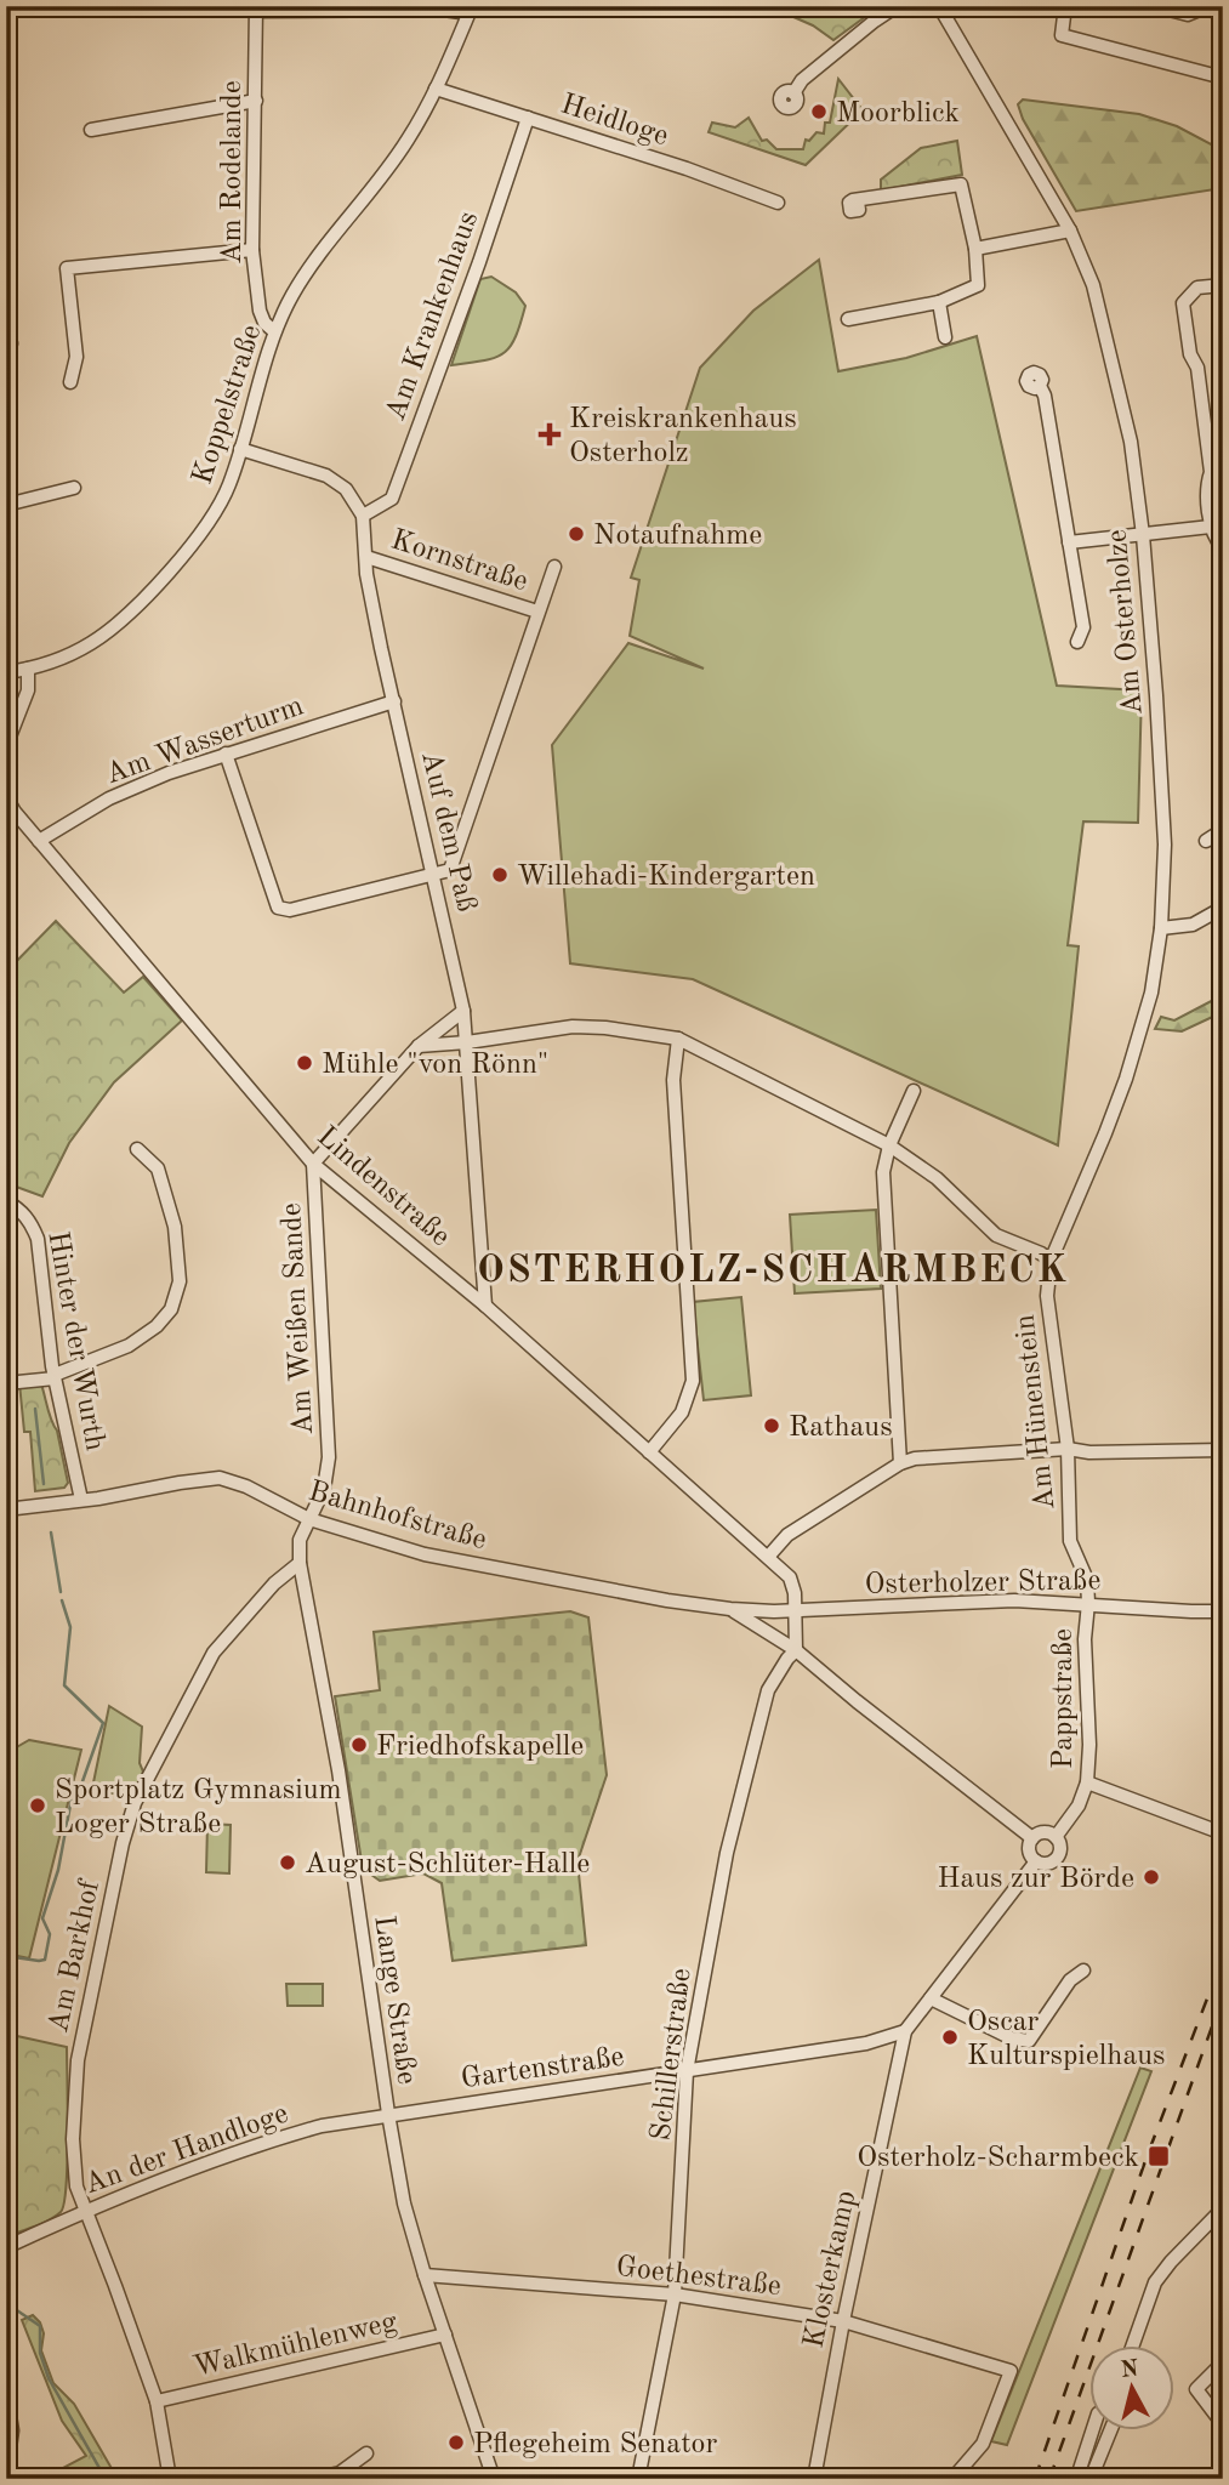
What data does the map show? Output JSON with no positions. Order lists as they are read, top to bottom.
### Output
{
  "streets": {
    "street": [
      "Heidloge",
      "Am Rodelande",
      "Am Krankenhaus",
      "Koppelstraße",
      "Kornstraße",
      "Am Osterholze",
      "Am Wasserturm",
      "Auf dem Paß",
      "Lindenstraße",
      "Am Weißen Sande",
      "Hinter der Wurth",
      "Am Hünenstein",
      "Bahnhofstraße",
      "Osterholzer Straße",
      "Pappstraße",
      "Am Barkhof",
      "Lange Straße",
      "Schillerstraße",
      "Gartenstraße",
      "An der Handloge",
      "Klosterkamp",
      "Goethestraße",
      "Walkmühlenweg"
    ]
  },
  "crossings": [
    ["Heidloge", "Am Krankenhaus"],
    ["Heidloge", "Koppelstraße"],
    ["Am Rodelande", "Koppelstraße"],
    ["Am Krankenhaus", "Auf dem Paß"],
    ["Kornstraße", "Auf dem Paß"],
    ["Am Osterholze", "Am Hünenstein"],
    ["Am Wasserturm", "Auf dem Paß"],
    ["Am Wasserturm", "Lindenstraße"],
    ["Auf dem Paß", "Lindenstraße"],
    ["Lindenstraße", "Am Weißen Sande"],
    ["Lindenstraße", "Bahnhofstraße"],
    ["Lindenstraße", "Osterholzer Straße"],
    ["Am Weißen Sande", "Bahnhofstraße"],
    ["Am Weißen Sande", "Lange Straße"],
    ["Hinter der Wurth", "Bahnhofstraße"],
    ["Am Hünenstein", "Osterholzer Straße"],
    ["Am Hünenstein", "Pappstraße"],
    ["Bahnhofstraße", "Osterholzer Straße"],
    ["Bahnhofstraße", "Pappstraße"],
    ["Bahnhofstraße", "Lange Straße"],
    ["Bahnhofstraße", "Schillerstraße"],
    ["Bahnhofstraße", "Klosterkamp"],
    ["Osterholzer Straße", "Pappstraße"],
    ["Pappstraße", "Klosterkamp"],
    ["Am Barkhof", "Lange Straße"],
    ["Am Barkhof", "An der Handloge"],
    ["Am Barkhof", "Walkmühlenweg"],
    ["Lange Straße", "Gartenstraße"],
    ["Lange Straße", "An der Handloge"],
    ["Lange Straße", "Goethestraße"],
    ["Lange Straße", "Walkmühlenweg"],
    ["Schillerstraße", "Gartenstraße"],
    ["Schillerstraße", "Goethestraße"],
    ["Gartenstraße", "An der Handloge"],
    ["Gartenstraße", "Klosterkamp"],
    ["Klosterkamp", "Goethestraße"]
  ],
  "districts": ["OSTERHOLZ-SCHARMBECK"],
  "places": {
    "other": [
      "Moorblick",
      "Notaufnahme",
      "Willehadi-Kindergarten",
      "Mühle \"von Rönn\"",
      "Rathaus",
      "Friedhofskapelle",
      "Sportplatz Gymnasium Loger Straße",
      "August-Schlüter-Halle",
      "Haus zur Börde",
      "Oscar Kulturspielhaus",
      "Pflegeheim Senator"
    ],
    "health": ["Kreiskrankenhaus Osterholz"],
    "transit": ["Osterholz-Scharmbeck"]
  },
  "north": "top"
}
